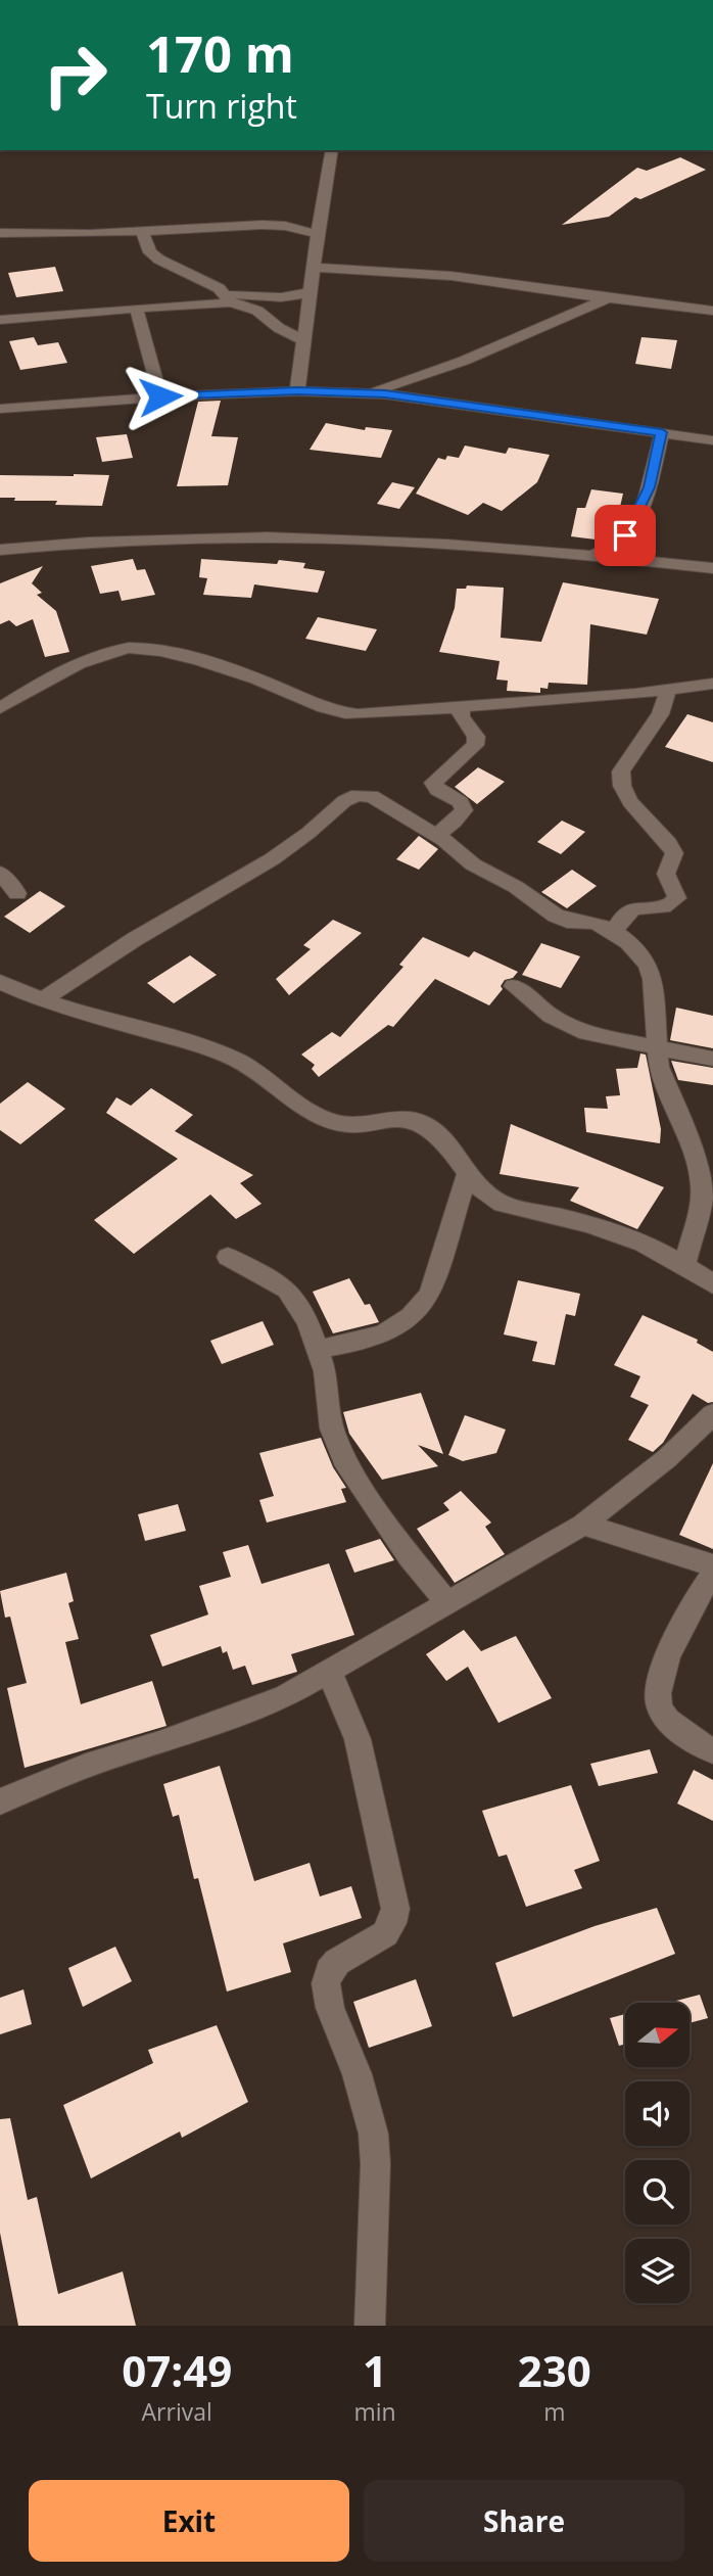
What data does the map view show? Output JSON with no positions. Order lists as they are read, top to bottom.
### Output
{
  "north": "right",
  "page": {
    "turn": ["170 m", "Turn right"],
    "eta": [
      "07:49",
      "Arrival",
      "1",
      "min",
      "230",
      "m"
    ],
    "buttons": ["Exit", "Share"]
  }
}
